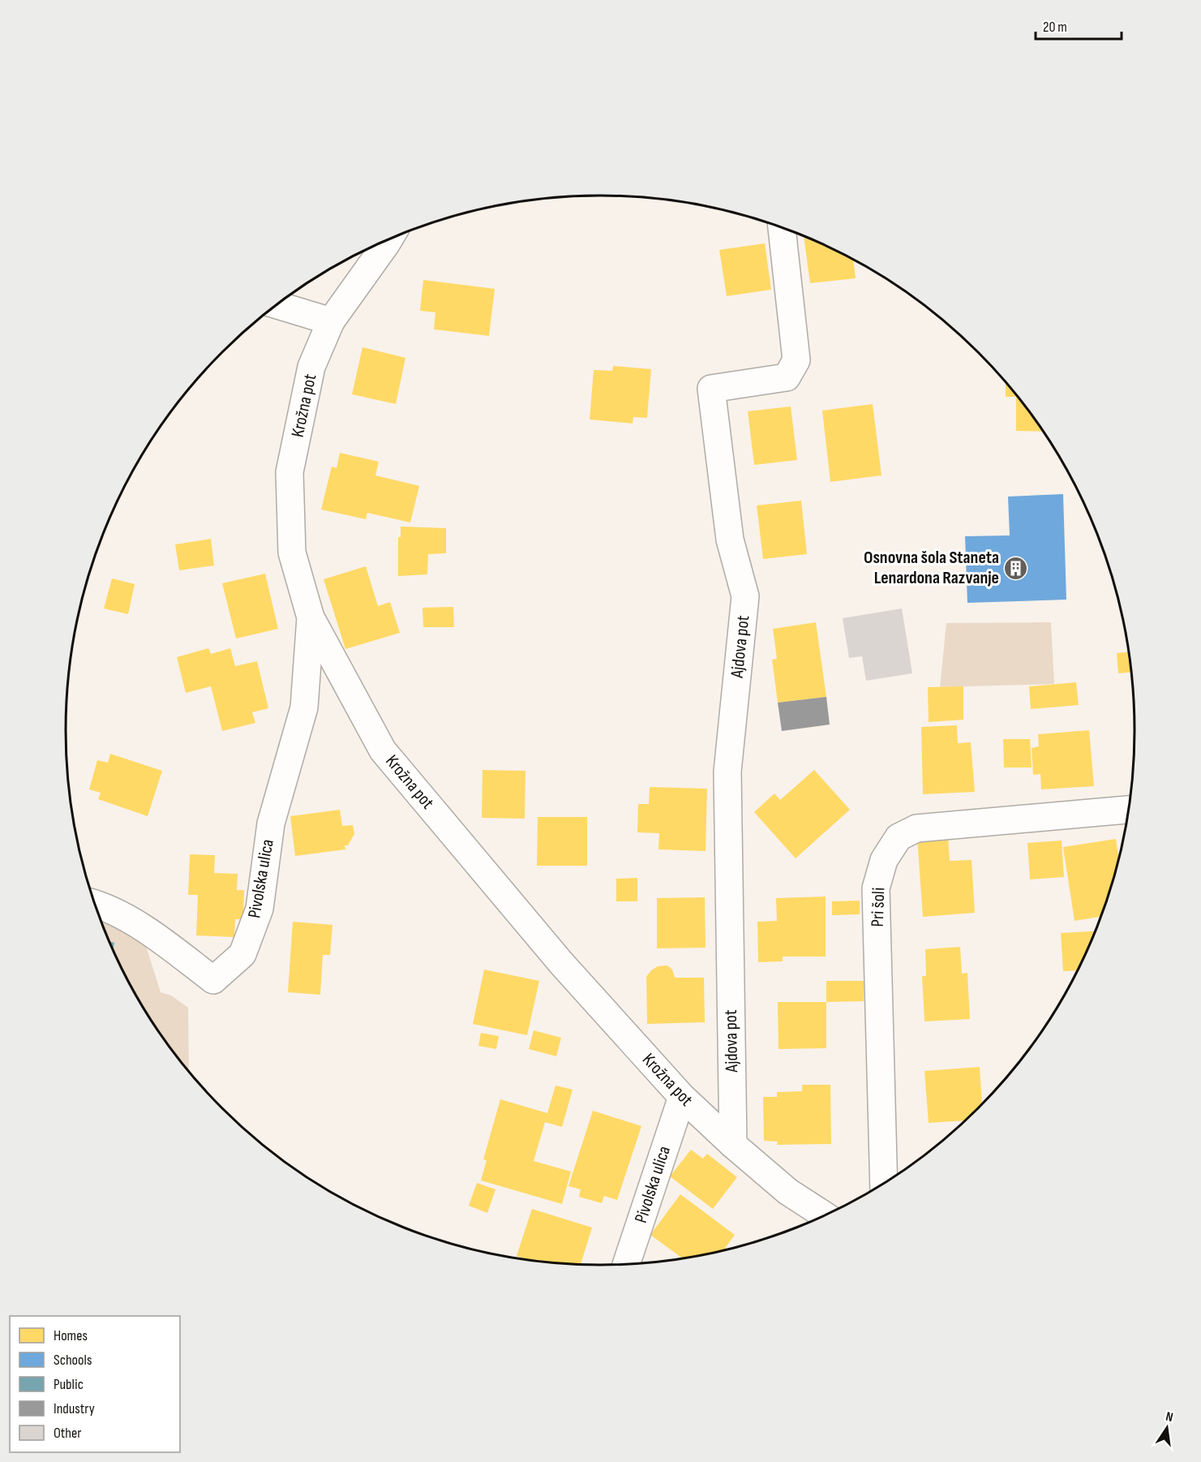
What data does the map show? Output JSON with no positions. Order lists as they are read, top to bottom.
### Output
{
  "streets": {
    "street": [
      "Krožna pot",
      "Ajdova pot",
      "Pivolska ulica",
      "Pri šoli"
    ]
  },
  "crossings": [
    ["Krožna pot", "Ajdova pot"],
    ["Krožna pot", "Pivolska ulica"]
  ],
  "places": {
    "building": ["Osnovna šola Staneta Lenardona Razvanje"]
  },
  "legend": [
    "Homes",
    "Schools",
    "Public",
    "Industry",
    "Other"
  ],
  "scale_bar": "20 m",
  "north": "top"
}
